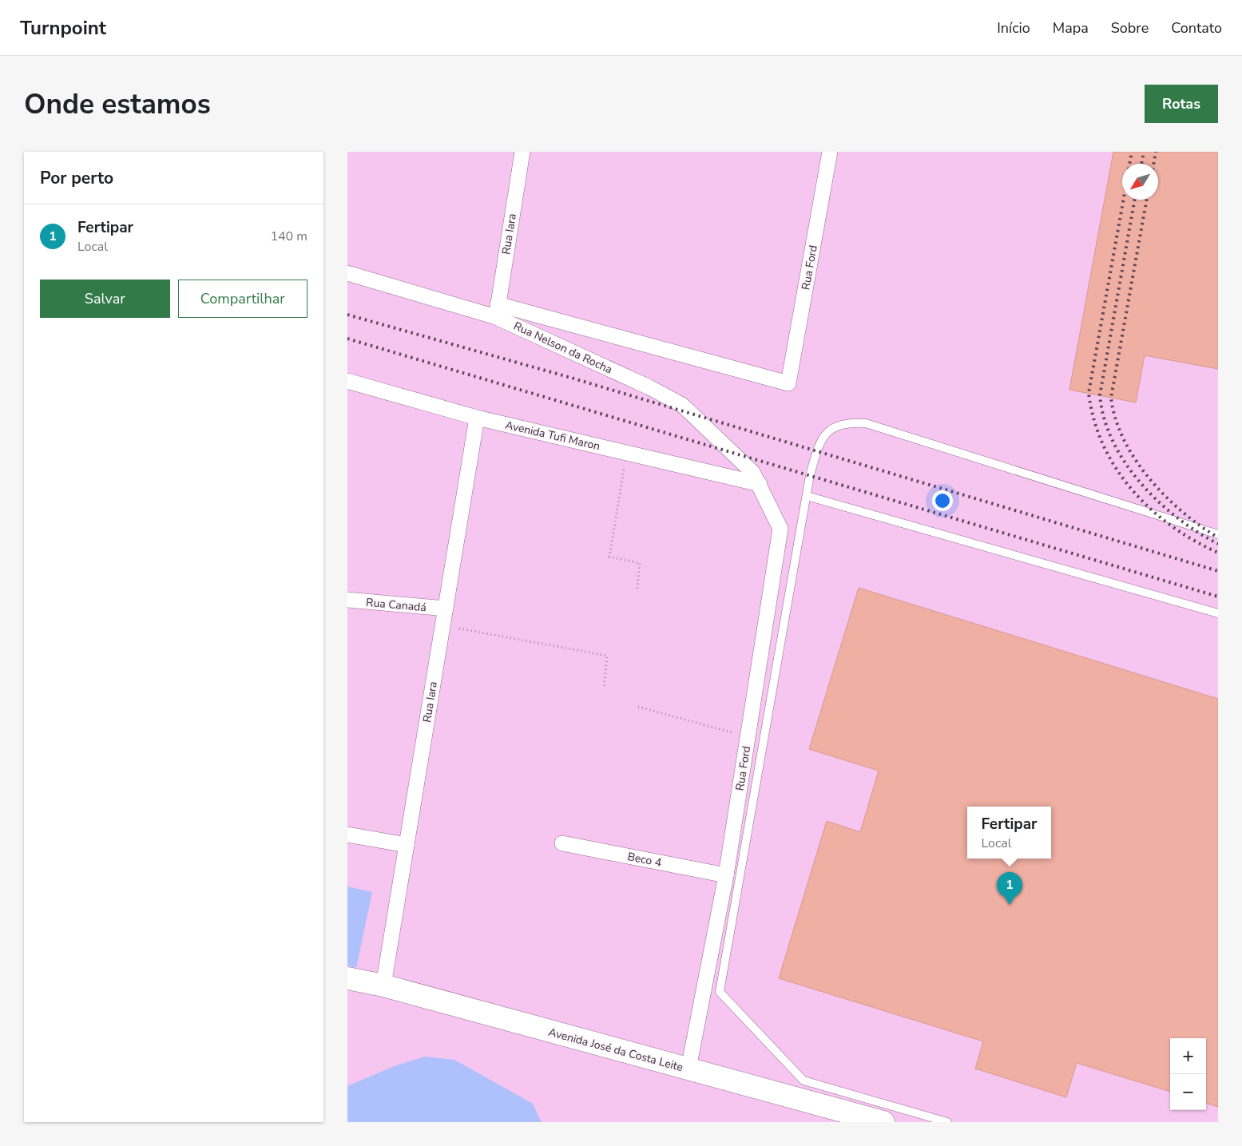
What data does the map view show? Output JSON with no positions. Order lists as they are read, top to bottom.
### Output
{
  "streets": {
    "street": [
      "Rua Iara",
      "Rua Ford",
      "Rua Nelson da Rocha",
      "Avenida Tufi Maron",
      "Rua Canadá",
      "Beco 4",
      "Avenida José da Costa Leite"
    ]
  },
  "crossings": [
    ["Rua Iara", "Rua Ford"],
    ["Rua Iara", "Rua Nelson da Rocha"],
    ["Rua Iara", "Avenida Tufi Maron"],
    ["Rua Iara", "Rua Canadá"],
    ["Rua Iara", "Avenida José da Costa Leite"],
    ["Rua Ford", "Rua Nelson da Rocha"],
    ["Rua Ford", "Avenida Tufi Maron"],
    ["Rua Ford", "Beco 4"],
    ["Rua Ford", "Avenida José da Costa Leite"],
    ["Rua Nelson da Rocha", "Avenida Tufi Maron"]
  ],
  "north": "bottom left",
  "page": {
    "header": "Turnpoint",
    "nav": [
      "Início",
      "Mapa",
      "Sobre",
      "Contato"
    ],
    "buttons": [
      "Rotas",
      ["Salvar", "Compartilhar"]
    ],
    "title": "Onde estamos",
    "heading": "Por perto",
    "list": [
      {
        "mark": "1",
        "name": "Fertipar",
        "note": "Local",
        "value": "140 m"
      }
    ],
    "popup": ["Fertipar", "Local"],
    "pins": "1",
    "map_buttons": ["+", "−"]
  }
}
